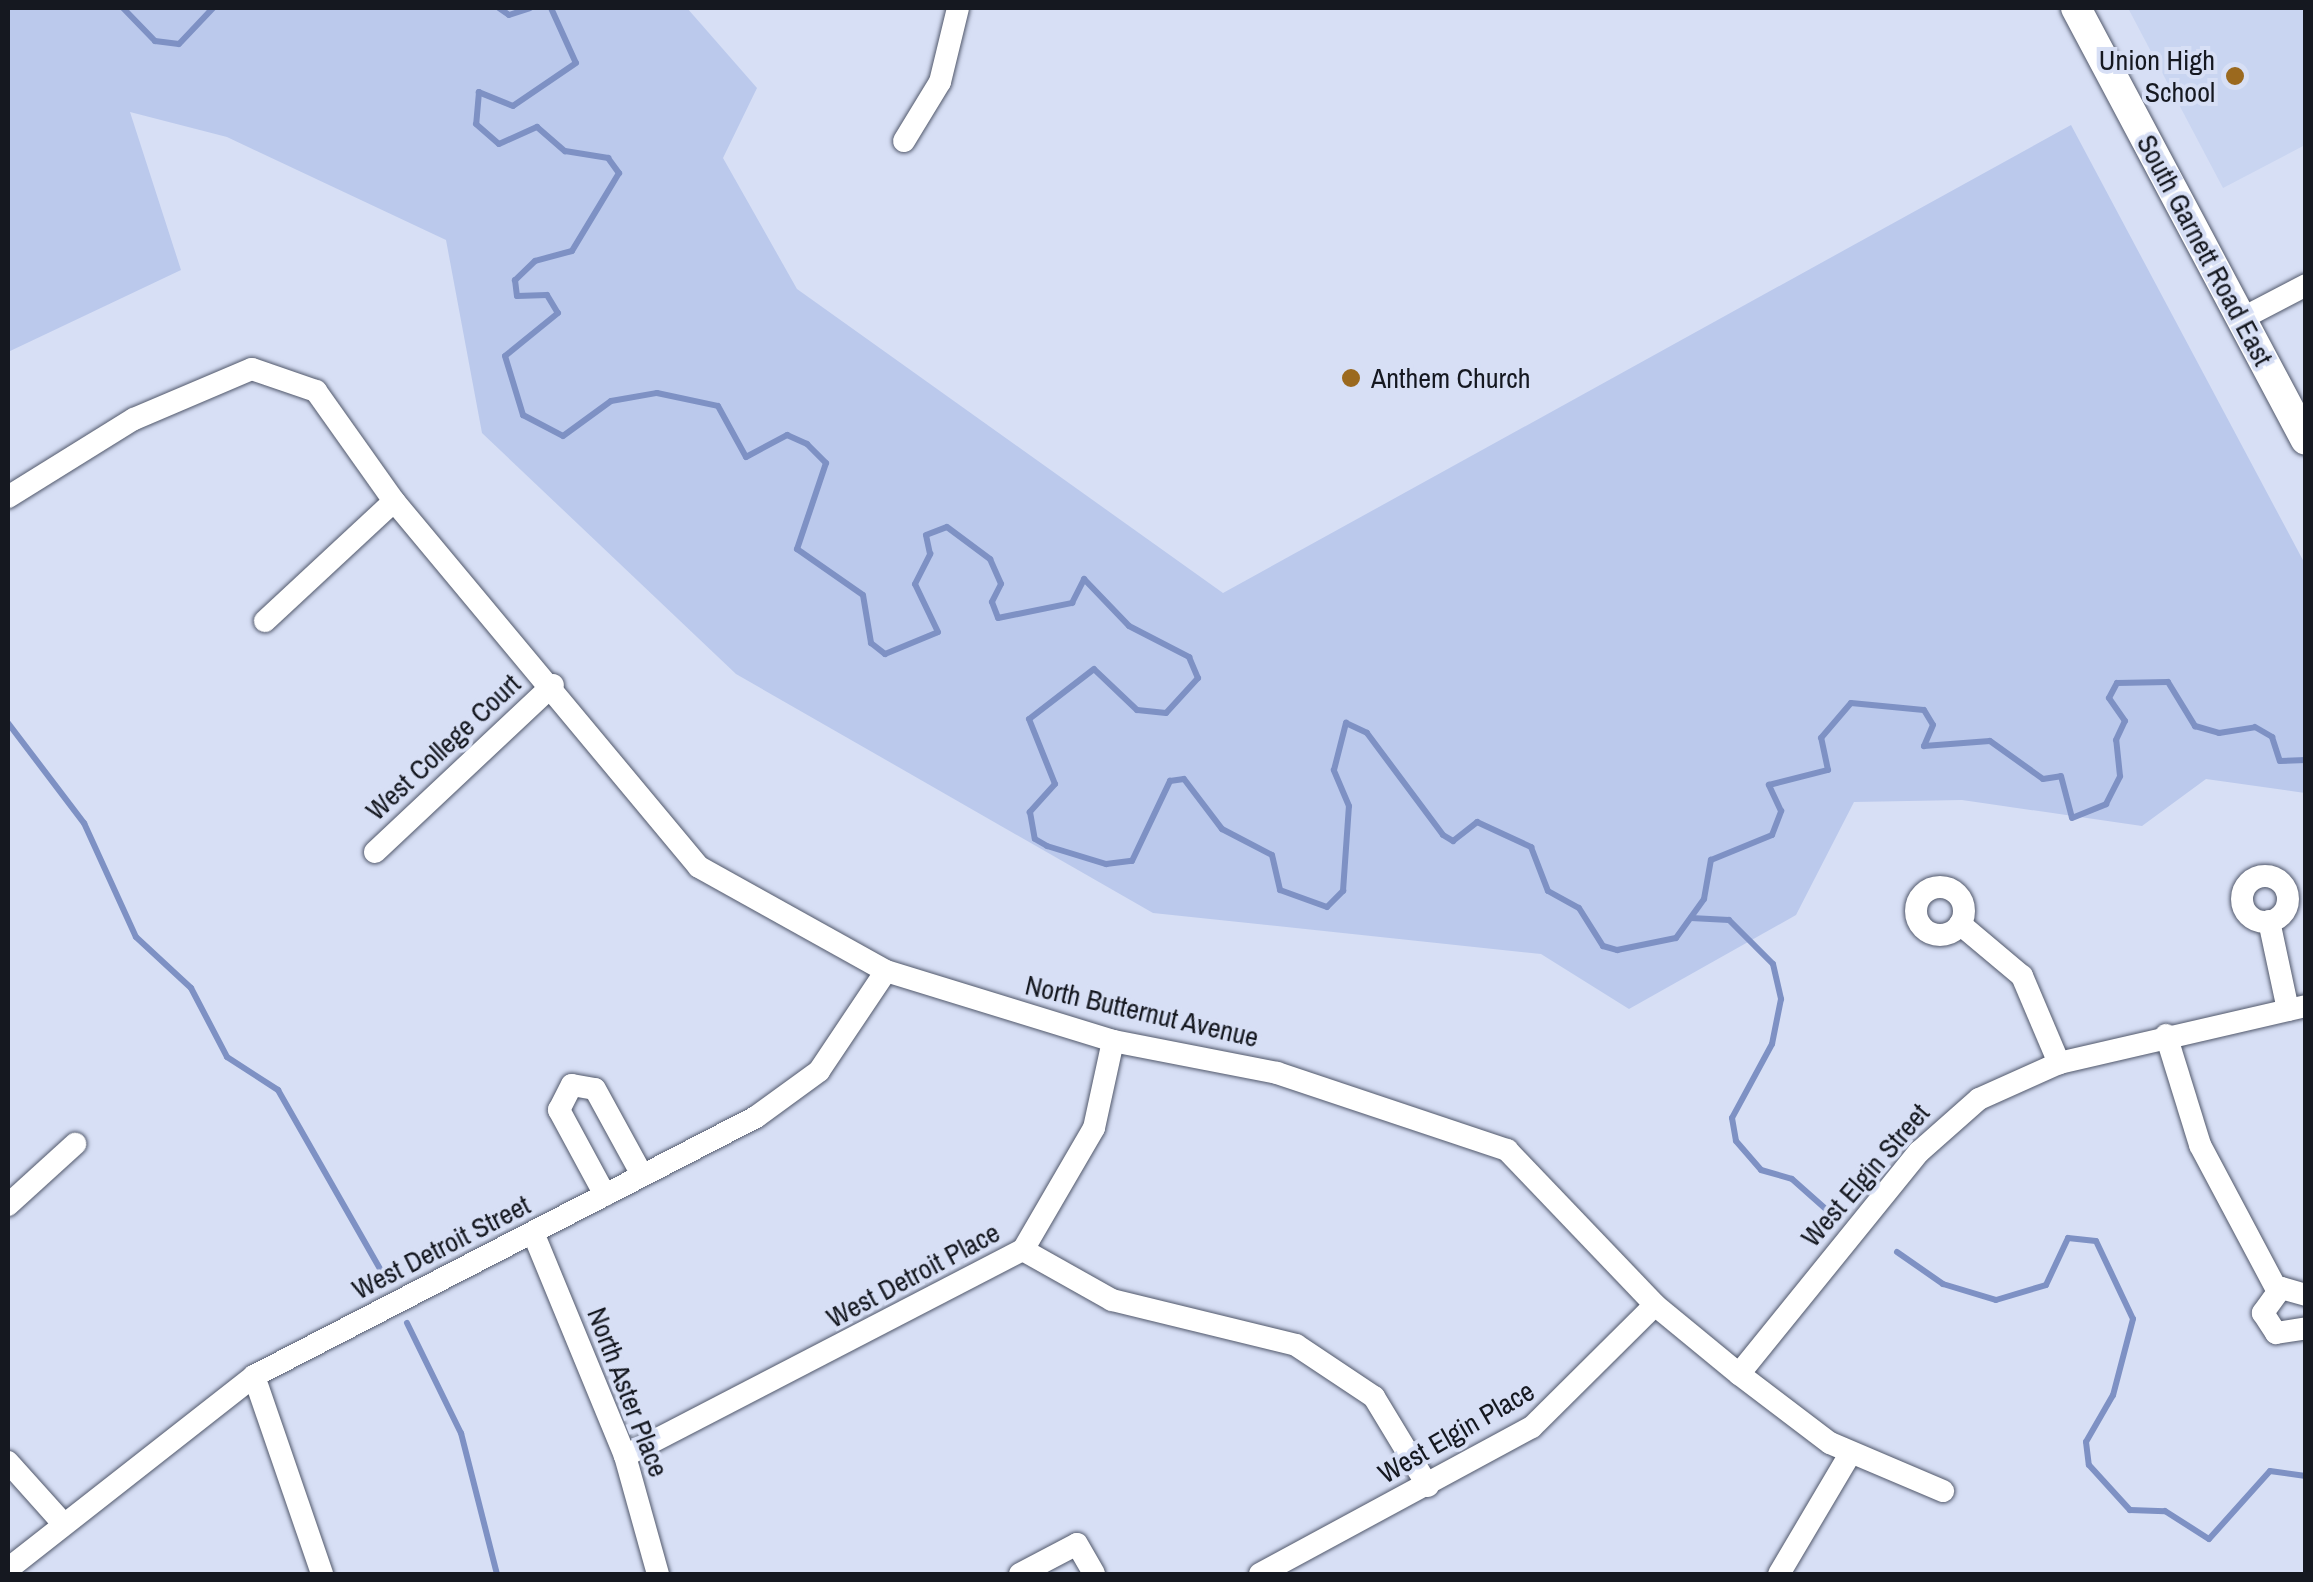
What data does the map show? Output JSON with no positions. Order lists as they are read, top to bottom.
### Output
{
  "streets": {
    "main road": ["South Garnett Road East"],
    "street": [
      "West College Court",
      "North Butternut Avenue",
      "West Elgin Street",
      "West Detroit Street",
      "West Detroit Place",
      "North Aster Place",
      "West Elgin Place"
    ]
  },
  "crossings": [
    ["West College Court", "North Butternut Avenue"],
    ["North Butternut Avenue", "West Elgin Street"],
    ["North Butternut Avenue", "West Detroit Street"],
    ["North Butternut Avenue", "West Detroit Place"],
    ["North Butternut Avenue", "West Elgin Place"],
    ["West Detroit Street", "North Aster Place"],
    ["West Detroit Place", "North Aster Place"]
  ],
  "places": ["Union High School", "Anthem Church"]
}
